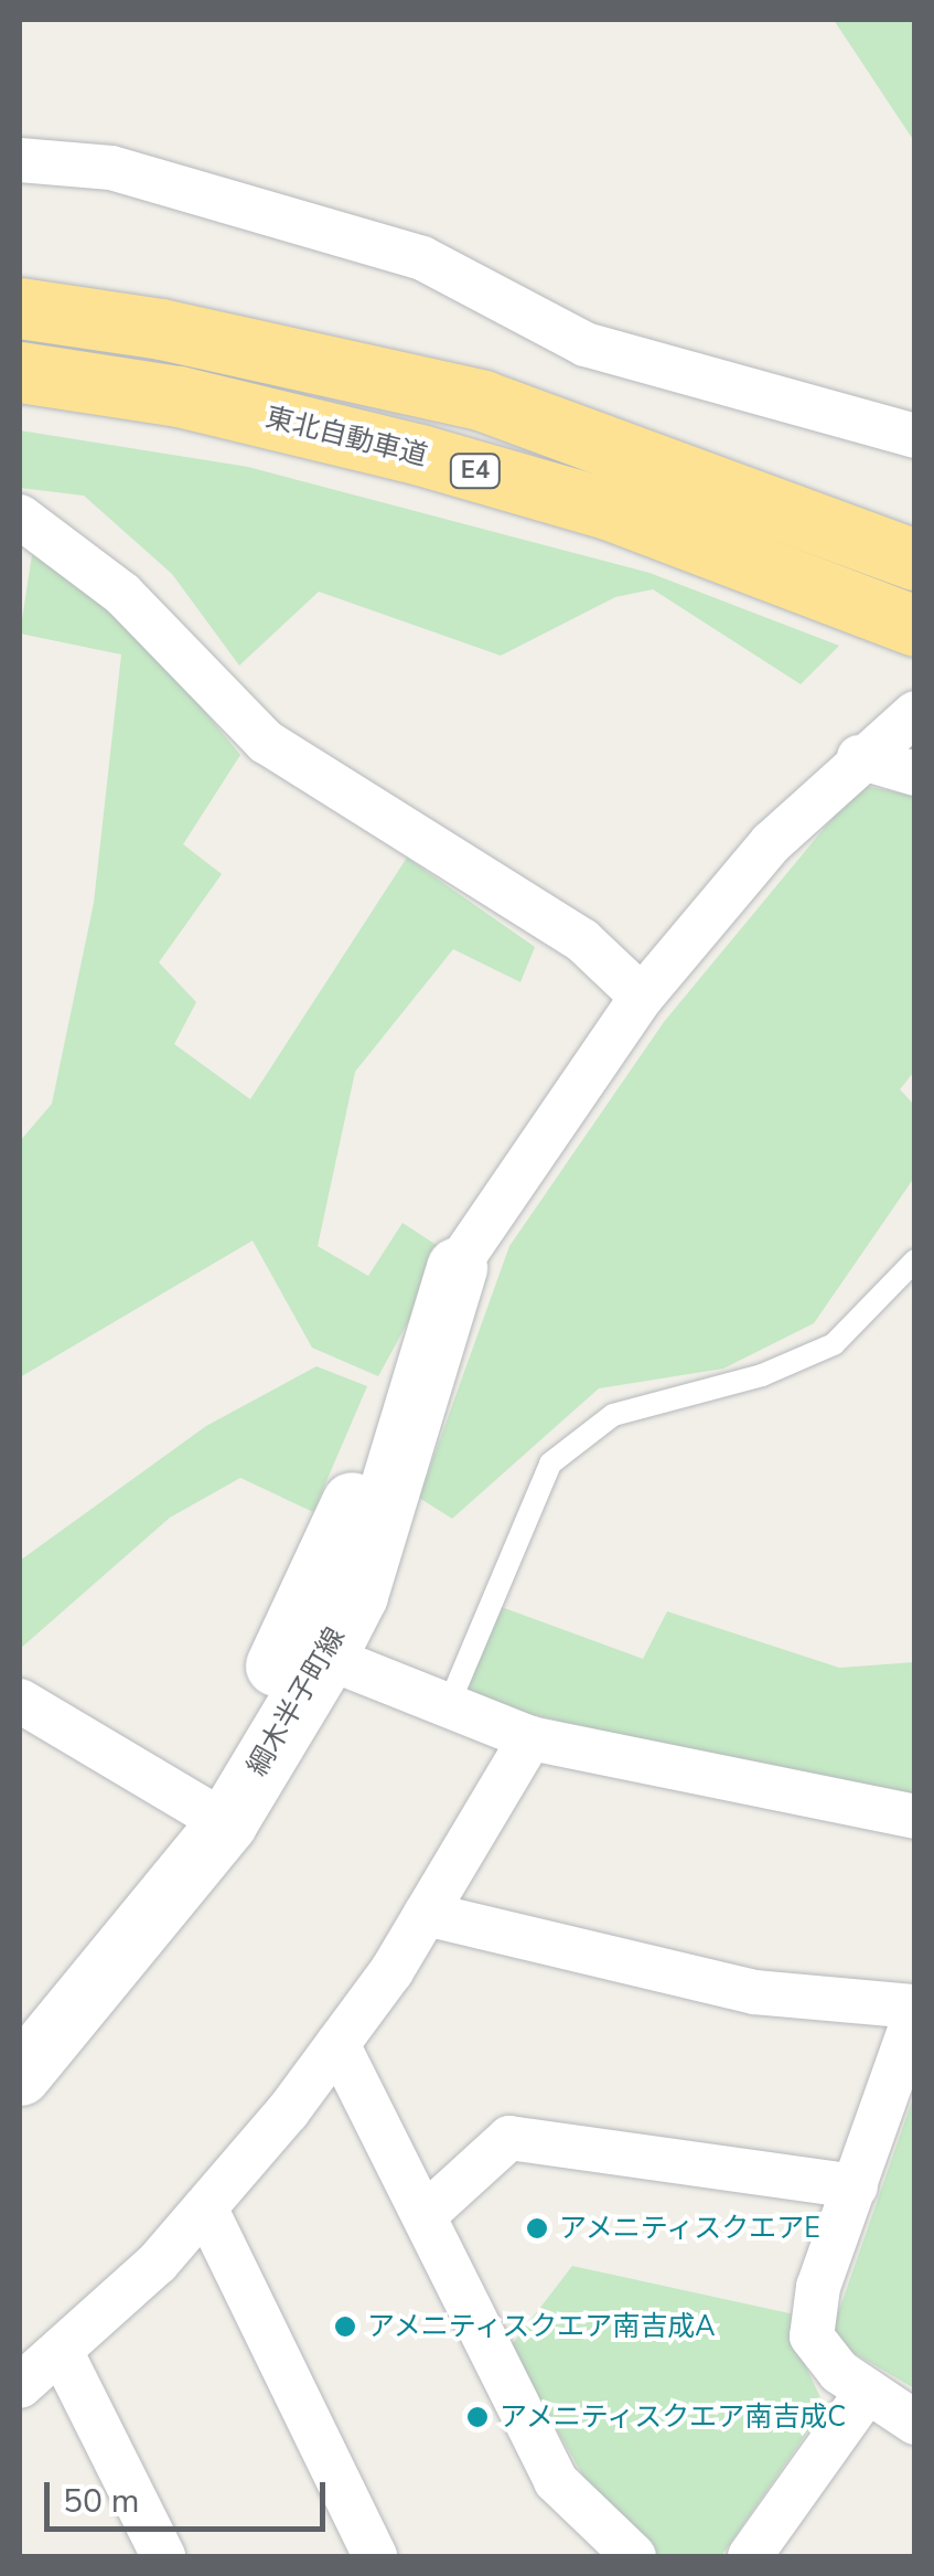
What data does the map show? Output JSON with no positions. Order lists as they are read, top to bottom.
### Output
{
  "streets": {
    "highway": ["東北自動車道", "E4"]
  },
  "places": ["アメニティスクエアE", "アメニティスクエア南吉成A", "アメニティスクエア南吉成C"],
  "scale_bar": "50 m"
}
